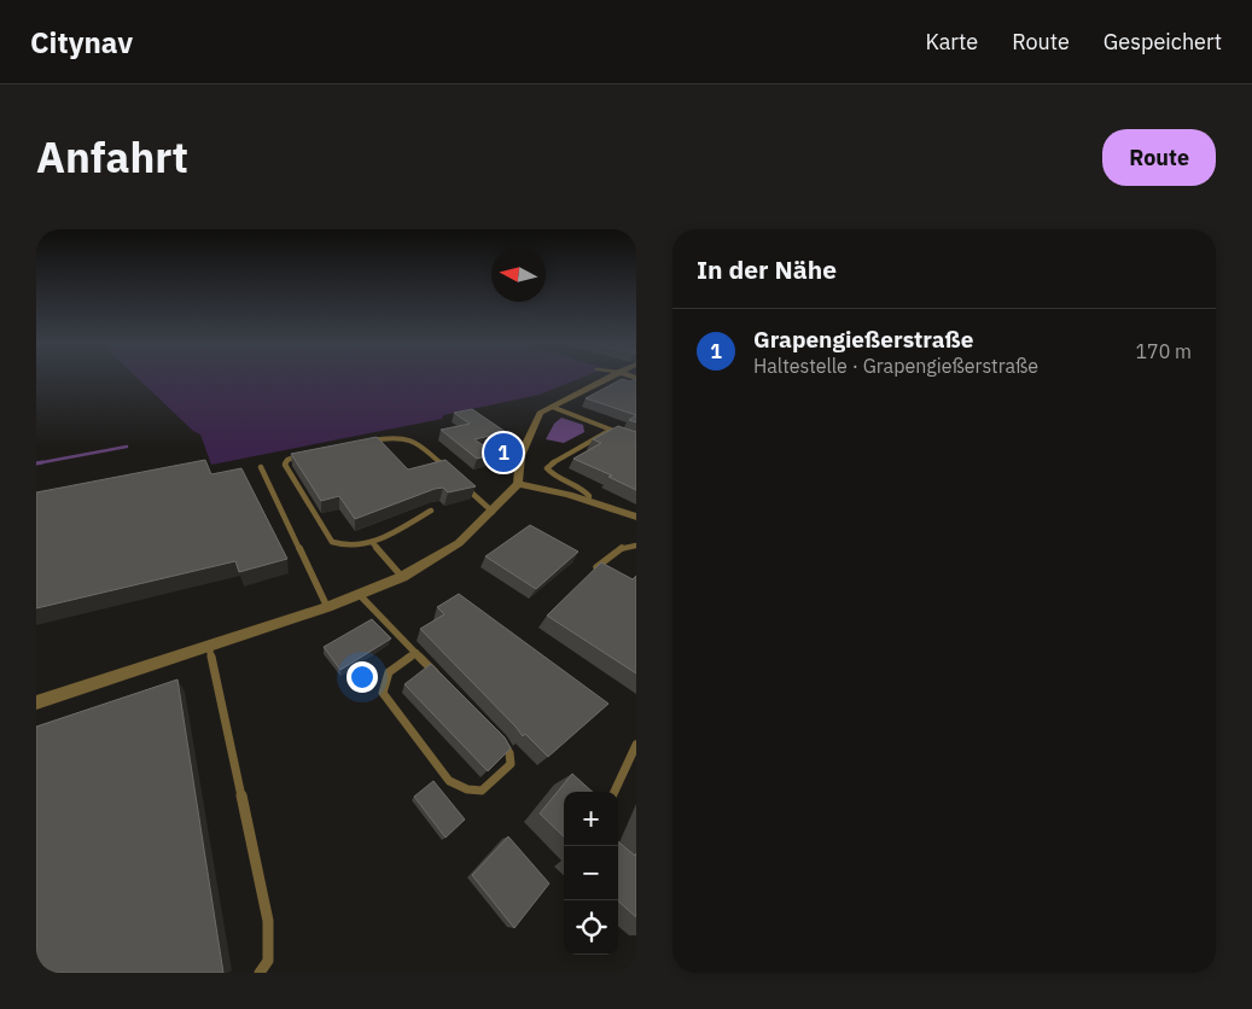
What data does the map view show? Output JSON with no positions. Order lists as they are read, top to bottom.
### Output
{
  "north": "left",
  "page": {
    "header": "Citynav",
    "nav": ["Karte", "Route", "Gespeichert"],
    "title": "Anfahrt",
    "buttons": "Route",
    "heading": "In der Nähe",
    "list": [
      {
        "mark": "1",
        "name": "Grapengießerstraße",
        "note": "Haltestelle · Grapengießerstraße",
        "value": "170 m"
      }
    ],
    "pins": "1",
    "map_buttons": ["+", "−"]
  }
}
